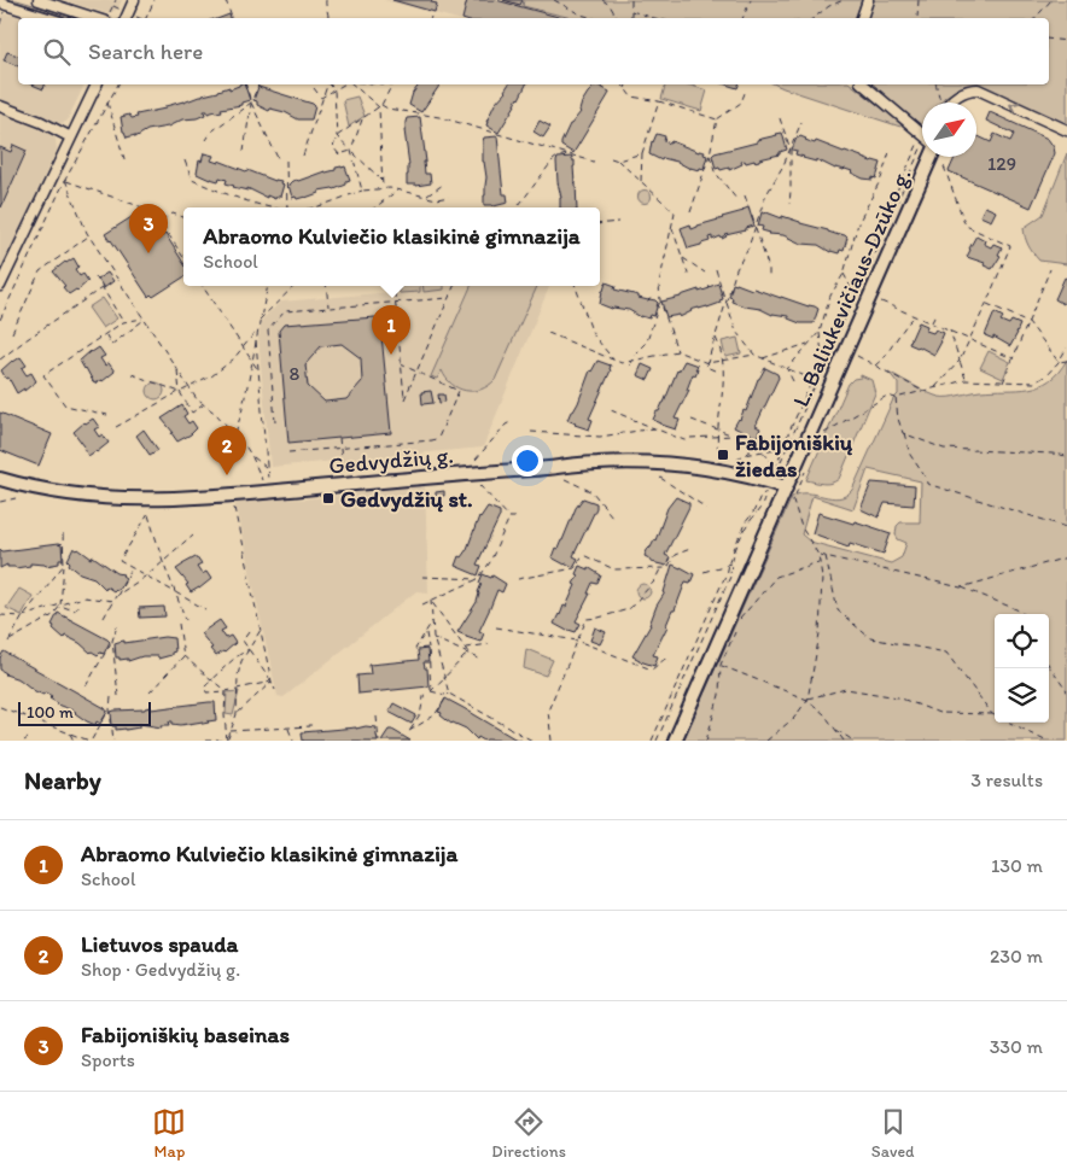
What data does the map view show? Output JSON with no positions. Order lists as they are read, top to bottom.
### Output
{
  "streets": {
    "main road": ["L. Baliukevičiaus-Dzūko g.", "Gedvydžių g."]
  },
  "crossings": [
    ["L. Baliukevičiaus-Dzūko g.", "Gedvydžių g."]
  ],
  "places": {
    "transit": ["Fabijoniškių žiedas", "Gedvydžių st."]
  },
  "house_numbers": ["129", "8"],
  "scale_bar": "100 m",
  "north": "top right",
  "page": {
    "search": "Search here",
    "pins": ["3", "1", "2"],
    "popup": ["Abraomo Kulviečio klasikinė gimnazija", "School"],
    "scale": "100 m",
    "heading": ["Nearby", "3 results"],
    "list": [
      {
        "mark": "1",
        "name": "Abraomo Kulviečio klasikinė gimnazija",
        "note": "School",
        "value": "130 m"
      },
      {
        "mark": "2",
        "name": "Lietuvos spauda",
        "note": "Shop · Gedvydžių g.",
        "value": "230 m"
      },
      {
        "mark": "3",
        "name": "Fabijoniškių baseinas",
        "note": "Sports",
        "value": "330 m"
      }
    ],
    "nav": ["Map", "Directions", "Saved"]
  }
}
